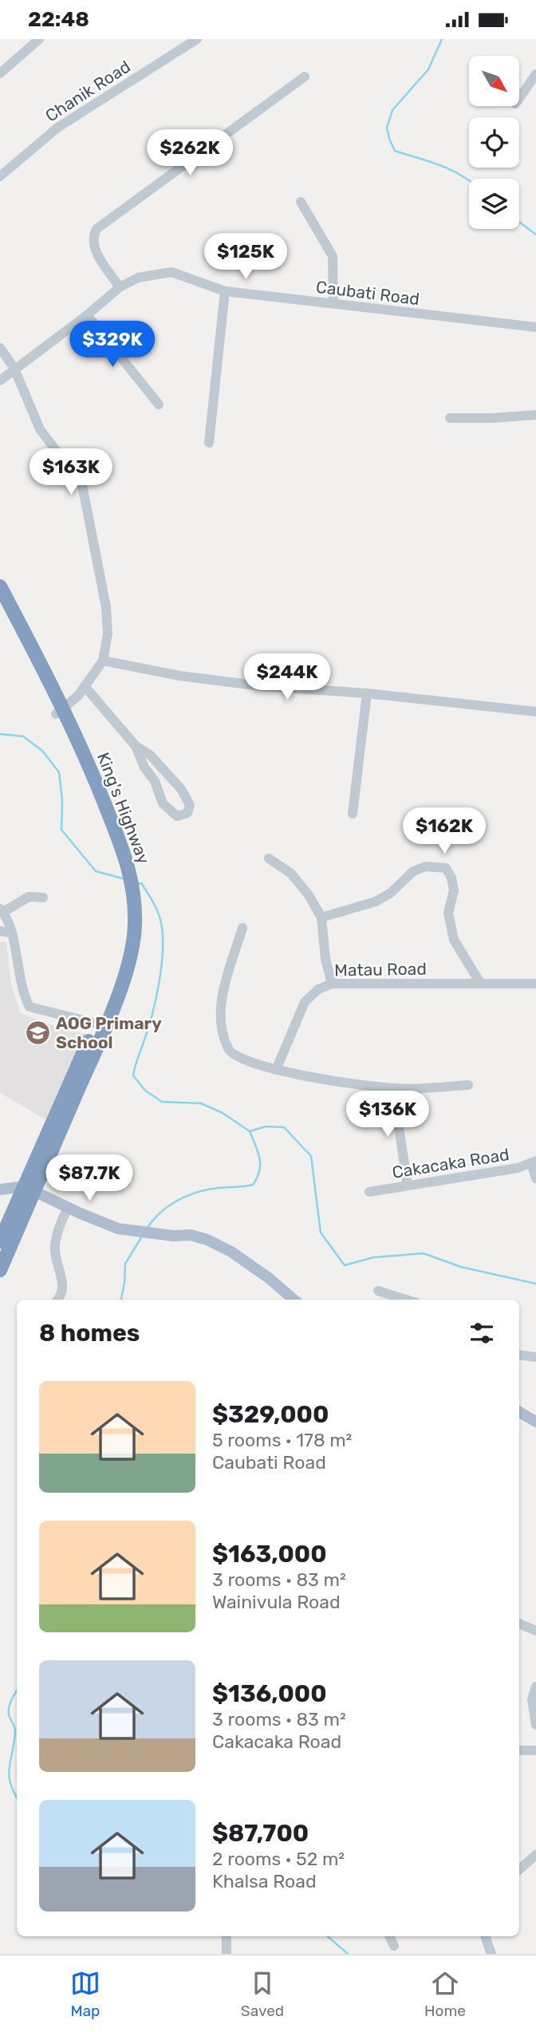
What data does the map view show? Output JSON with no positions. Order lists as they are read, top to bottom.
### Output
{
  "streets": {
    "highway": ["King's Highway"],
    "street": [
      "Chanik Road",
      "Caubati Road",
      "Matau Road",
      "Cakacaka Road"
    ]
  },
  "places": {
    "school or university": ["AOG Primary School"]
  },
  "north": "bottom right",
  "page": {
    "status": "22:48",
    "price": [
      "$262K",
      "$125K",
      "$329K",
      "$163K",
      "$244K",
      "$162K",
      "$136K",
      "$87.7K"
    ],
    "heading": "8 homes",
    "list": [
      {
        "name": "$329,000",
        "note": "5 rooms · 178 m² · Caubati Road"
      },
      {
        "name": "$163,000",
        "note": "3 rooms · 83 m² · Wainivula Road"
      },
      {
        "name": "$136,000",
        "note": "3 rooms · 83 m² · Cakacaka Road"
      },
      {
        "name": "$87,700",
        "note": "2 rooms · 52 m² · Khalsa Road"
      }
    ],
    "tabs": ["Map", "Saved", "Home"]
  }
}
